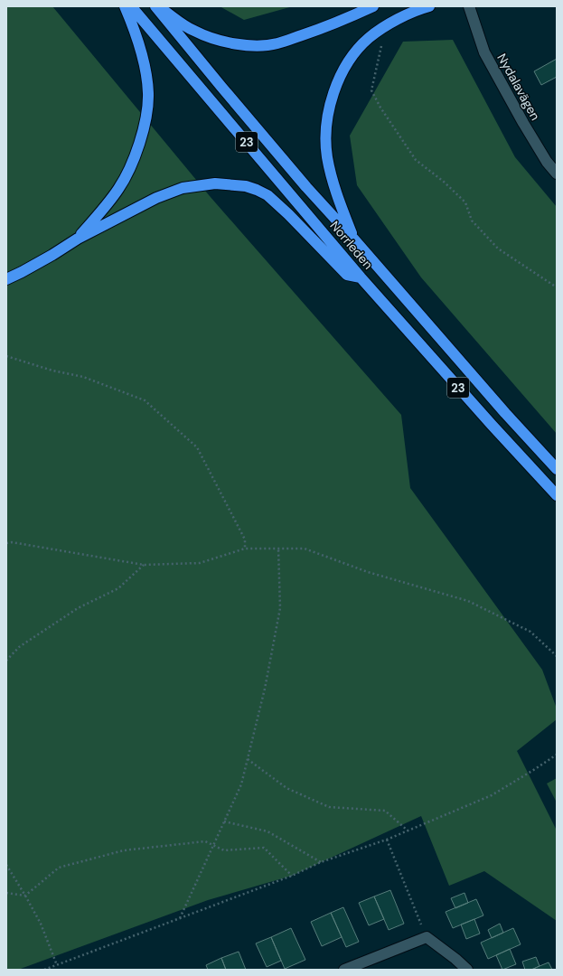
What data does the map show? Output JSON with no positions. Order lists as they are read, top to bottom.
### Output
{
  "streets": {
    "highway": ["23", "Norrleden"],
    "street": ["Nydalavägen"]
  }
}
